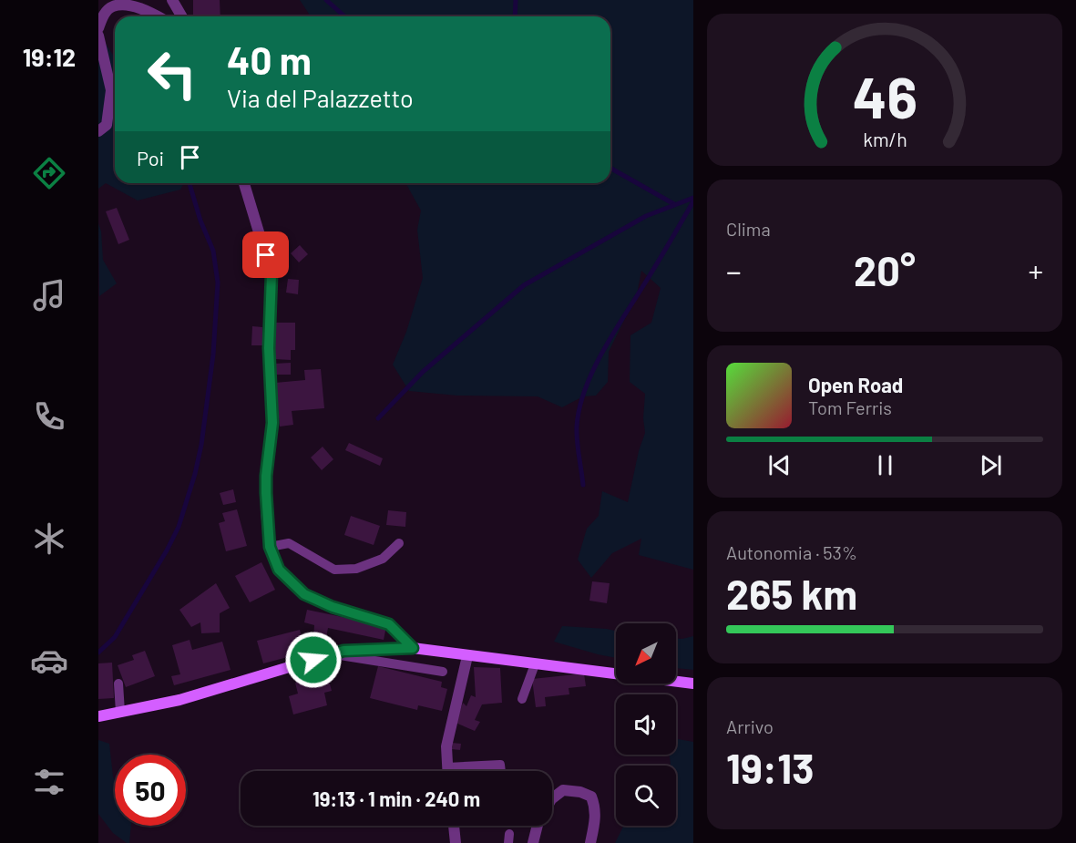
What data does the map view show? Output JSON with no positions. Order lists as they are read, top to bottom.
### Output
{
  "north": "bottom left",
  "page": {
    "tabs": "19:12",
    "turn": ["40 m", "Via del Palazzetto"],
    "then": "Poi",
    "tile": [
      "Clima",
      ["Autonomia · 53%", "265 km"],
      ["Arrivo", "19:13"]
    ],
    "heat": ["−", "20°", "+"],
    "song": ["Open Road", "Tom Ferris"],
    "limit": "50",
    "trip": "19:13 · 1 min · 240 m",
    "gauge": ["46", "km/h"]
  }
}
